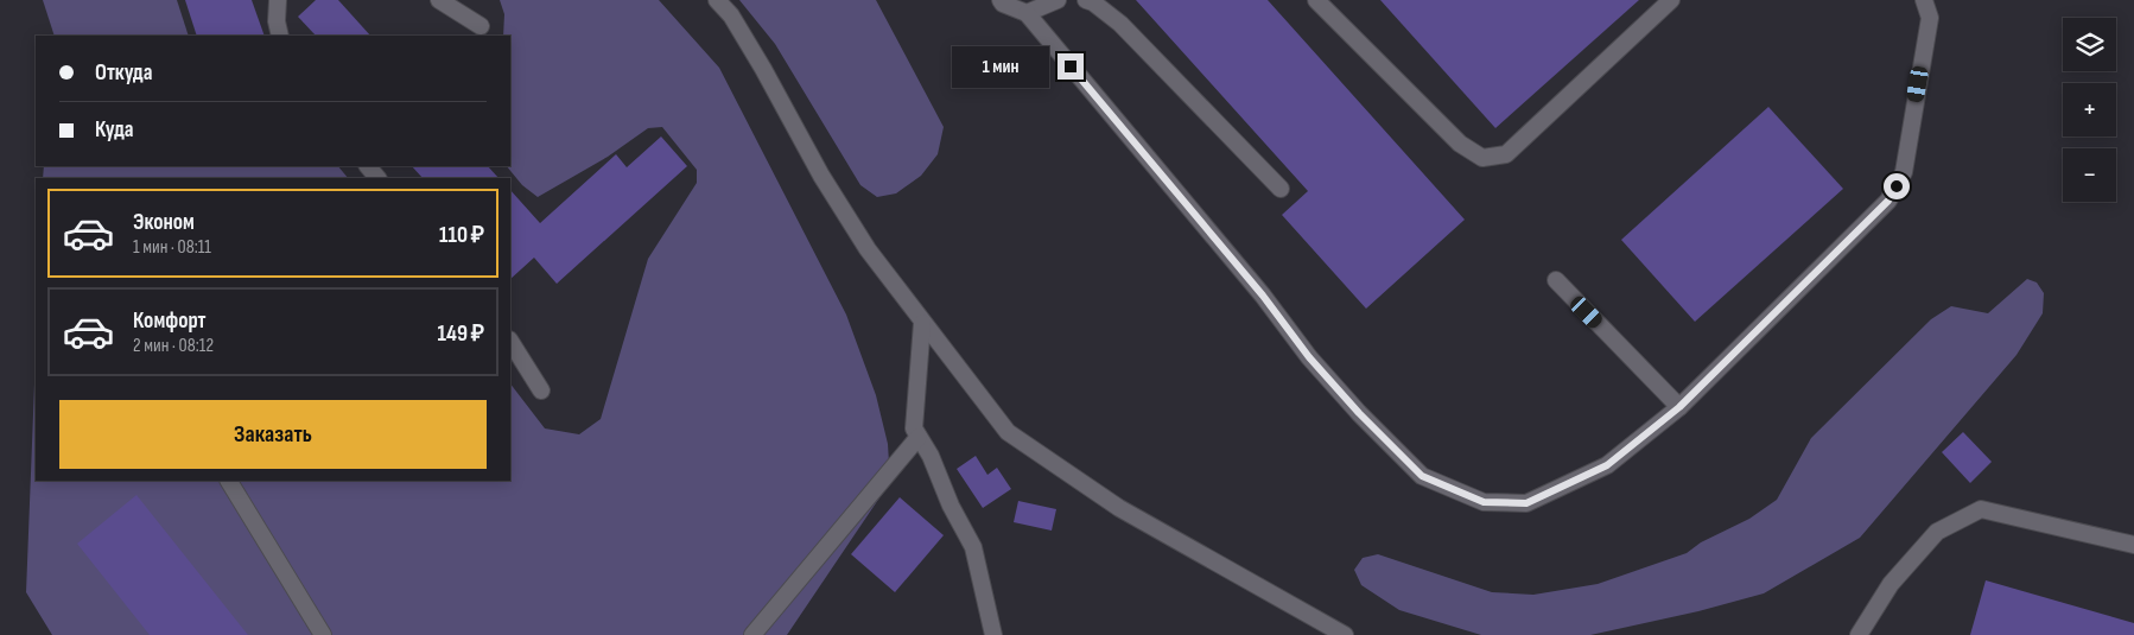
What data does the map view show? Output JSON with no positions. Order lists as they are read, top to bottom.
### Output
{
  "page": {
    "map_buttons": ["+", "−"],
    "banner": ["Откуда", "Куда"],
    "bubble": "1 мин",
    "list": [
      {
        "name": "Эконом",
        "note": "1 мин · 08:11",
        "value": "110 ₽"
      },
      {
        "name": "Комфорт",
        "note": "2 мин · 08:12",
        "value": "149 ₽"
      }
    ],
    "buttons": "Заказать"
  }
}
